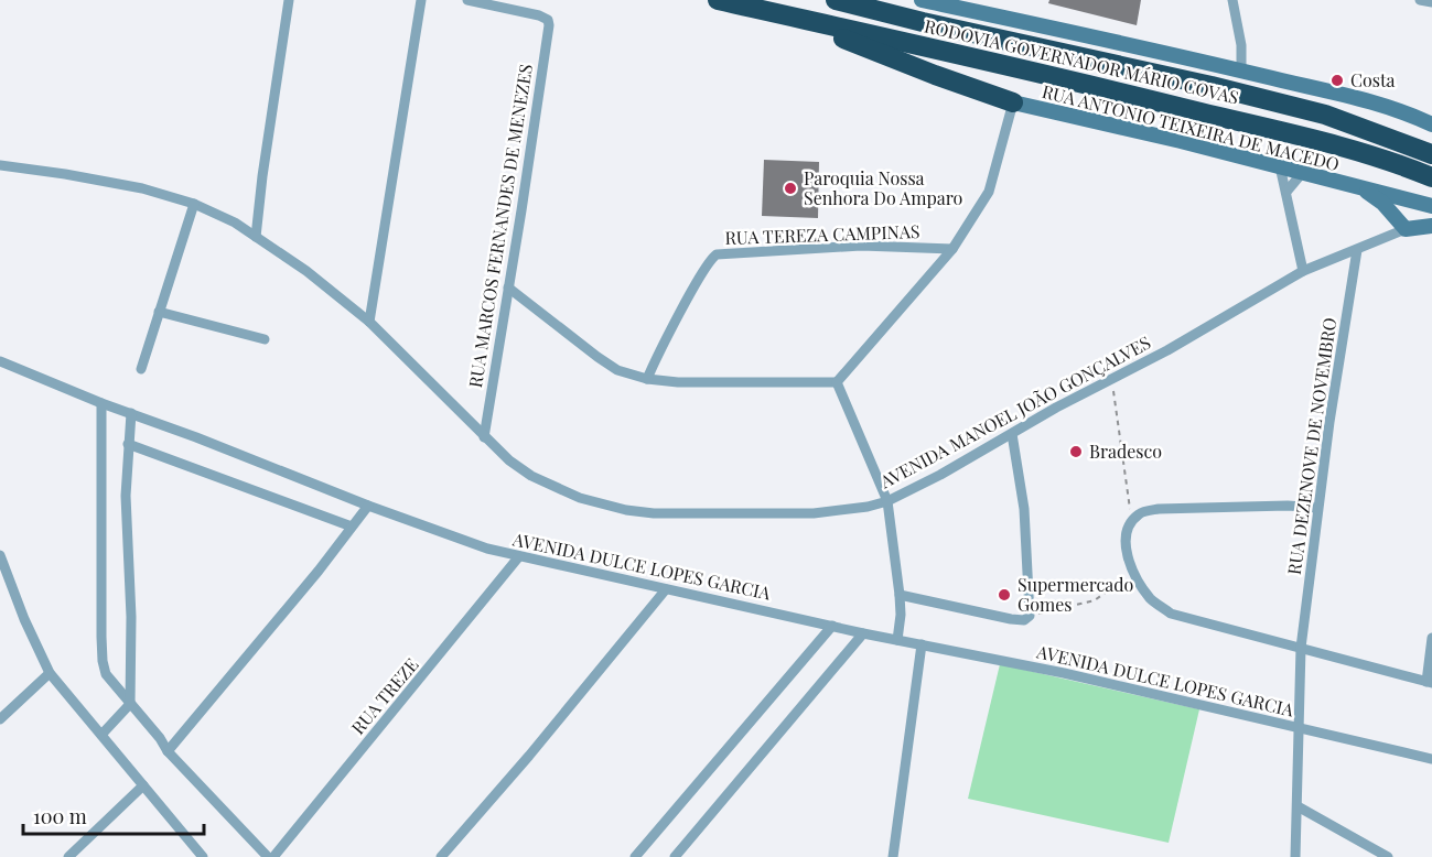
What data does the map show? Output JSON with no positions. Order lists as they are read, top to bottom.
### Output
{
  "streets": {
    "highway": ["RODOVIA GOVERNADOR MÁRIO COVAS"],
    "street": [
      "RUA ANTONIO TEIXEIRA DE MACEDO",
      "RUA MARCOS FERNANDES DE MENEZES",
      "RUA TEREZA CAMPINAS",
      "AVENIDA MANOEL JOÃO GONÇALVES",
      "RUA DEZENOVE DE NOVEMBRO",
      "AVENIDA DULCE LOPES GARCIA",
      "RUA TREZE"
    ]
  },
  "crossings": [
    ["RUA MARCOS FERNANDES DE MENEZES", "AVENIDA MANOEL JOÃO GONÇALVES"],
    ["AVENIDA MANOEL JOÃO GONÇALVES", "RUA DEZENOVE DE NOVEMBRO"],
    ["RUA DEZENOVE DE NOVEMBRO", "AVENIDA DULCE LOPES GARCIA"],
    ["AVENIDA DULCE LOPES GARCIA", "RUA TREZE"]
  ],
  "places": [
    "Costa",
    "Paroquia Nossa Senhora Do Amparo",
    "Bradesco",
    "Supermercado Gomes"
  ],
  "scale_bar": "100 m"
}
